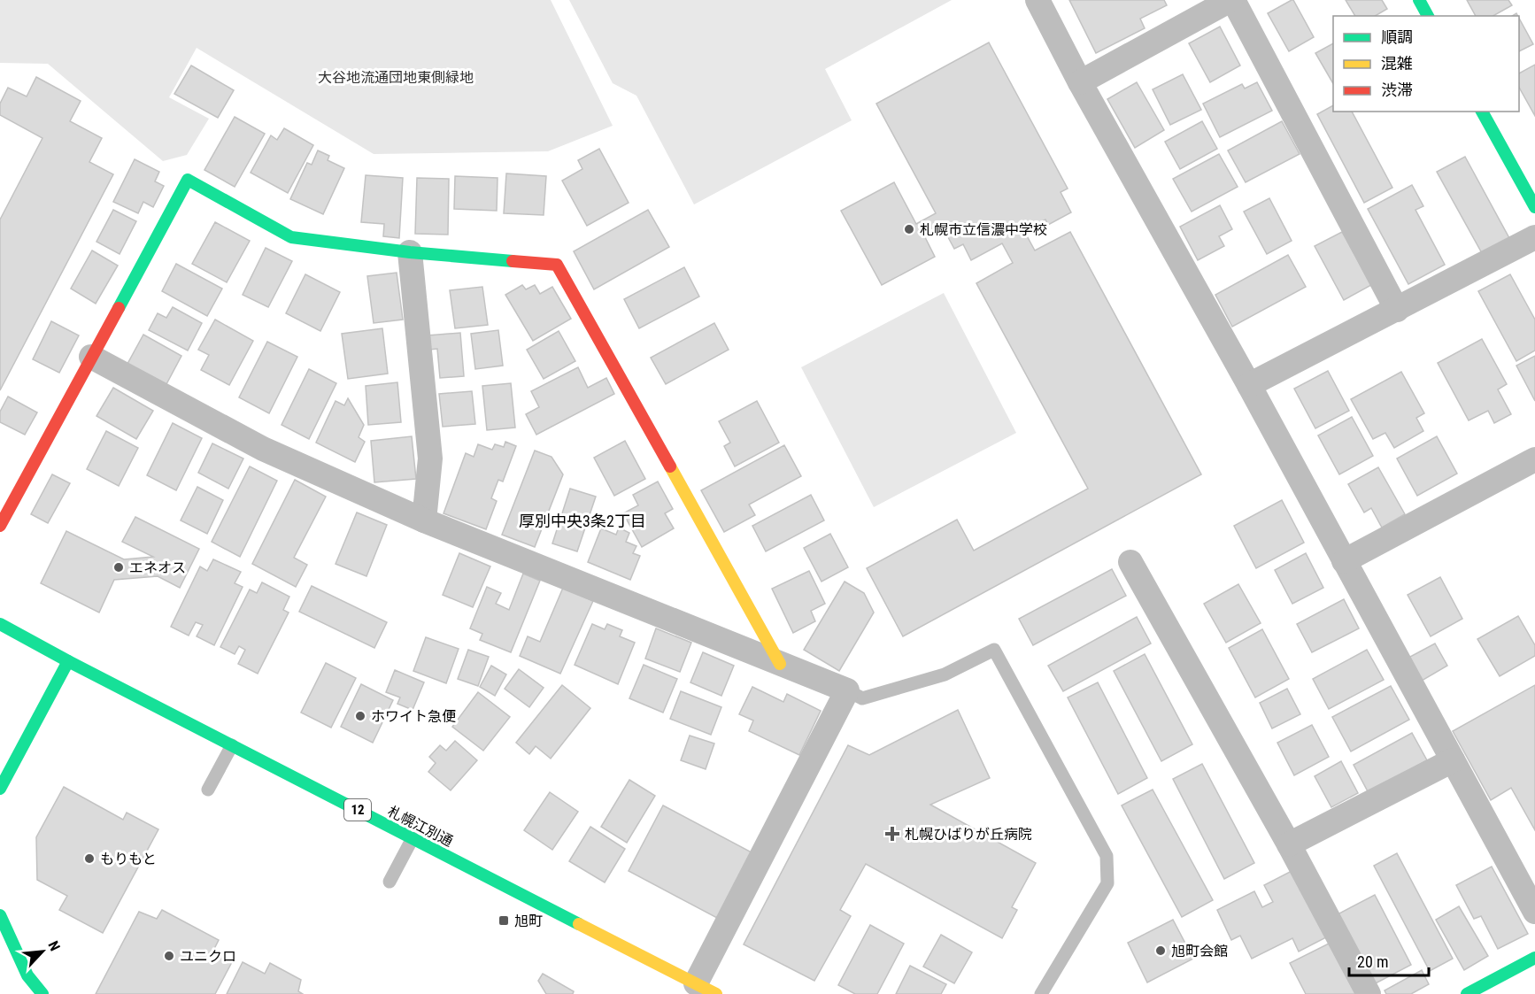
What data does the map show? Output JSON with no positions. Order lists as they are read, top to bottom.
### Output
{
  "streets": {
    "main road": ["12", "札幌江別通"]
  },
  "districts": ["厚別中央3条2丁目"],
  "parks": ["大谷地流通団地東側緑地"],
  "places": {
    "other": [
      "札幌市立信濃中学校",
      "エネオス",
      "ホワイト急便",
      "もりもと",
      "旭町会館",
      "ユニクロ"
    ],
    "health": ["札幌ひばりが丘病院"],
    "transit": ["旭町"]
  },
  "legend": ["順調", "混雑", "渋滞"],
  "scale_bar": "20 m",
  "north": "top right"
}
